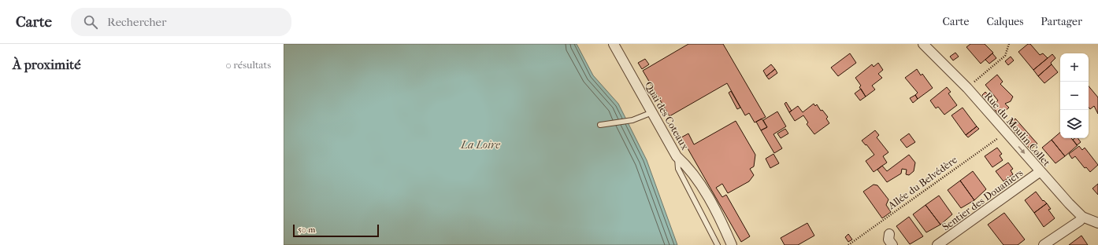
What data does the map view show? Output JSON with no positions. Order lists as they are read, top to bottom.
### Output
{
  "streets": {
    "street": ["Quai des Coteaux", "Rue du Moulin Collet", "Sentier des Douaniers"],
    "path": ["Allée du Belvédère"]
  },
  "crossings": [
    ["Rue du Moulin Collet", "Allée du Belvédère"],
    ["Rue du Moulin Collet", "Sentier des Douaniers"]
  ],
  "water": ["La Loire"],
  "scale_bar": "50 m",
  "page": {
    "header": "Carte",
    "search": "Rechercher",
    "nav": ["Carte", "Calques", "Partager"],
    "heading": ["À proximité", "0 résultats"],
    "map_buttons": ["+", "−"],
    "scale": "50 m"
  }
}
